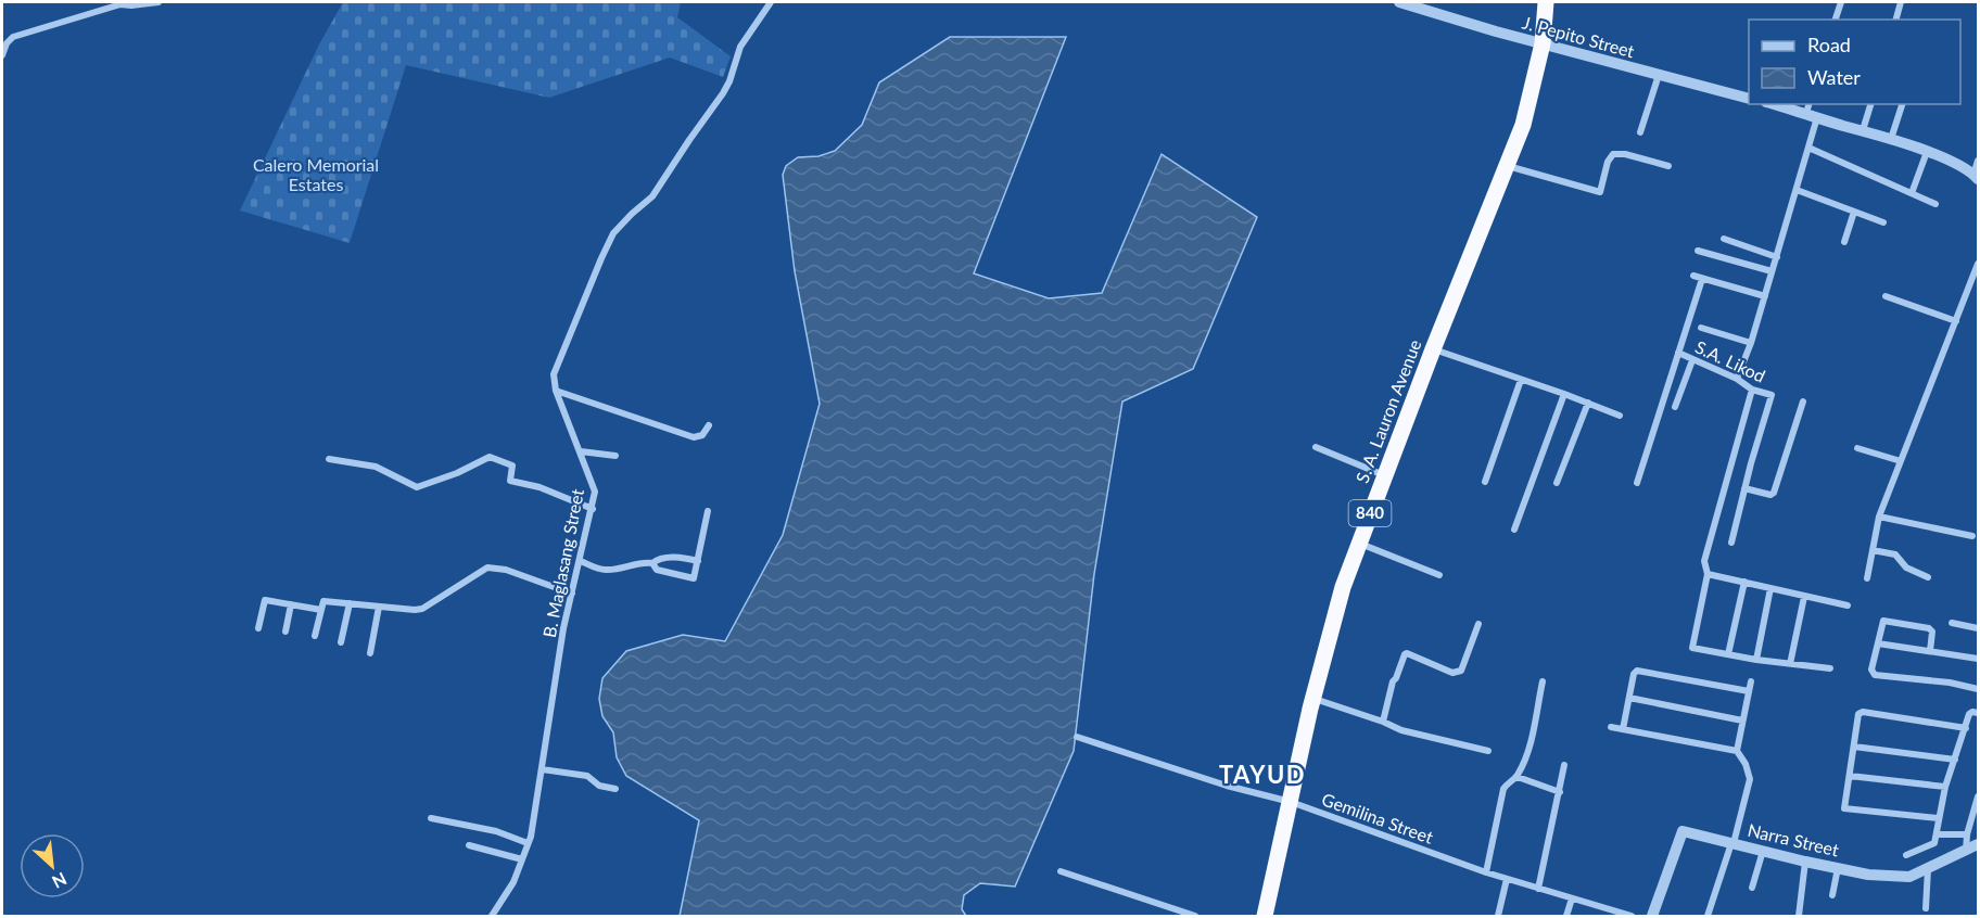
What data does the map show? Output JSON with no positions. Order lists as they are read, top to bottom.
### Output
{
  "streets": {
    "highway": ["S. A. Lauron Avenue", "840"],
    "street": [
      "J. Pepito Street",
      "S.A. Likod",
      "B. Maglasang Street",
      "Gemilina Street",
      "Narra Street"
    ]
  },
  "crossings": [
    ["J. Pepito Street", "S. A. Lauron Avenue"],
    ["S. A. Lauron Avenue", "Gemilina Street"]
  ],
  "districts": ["TAYUD"],
  "parks": ["Calero Memorial Estates"],
  "legend": ["Road", "Water"],
  "north": "bottom right"
}
